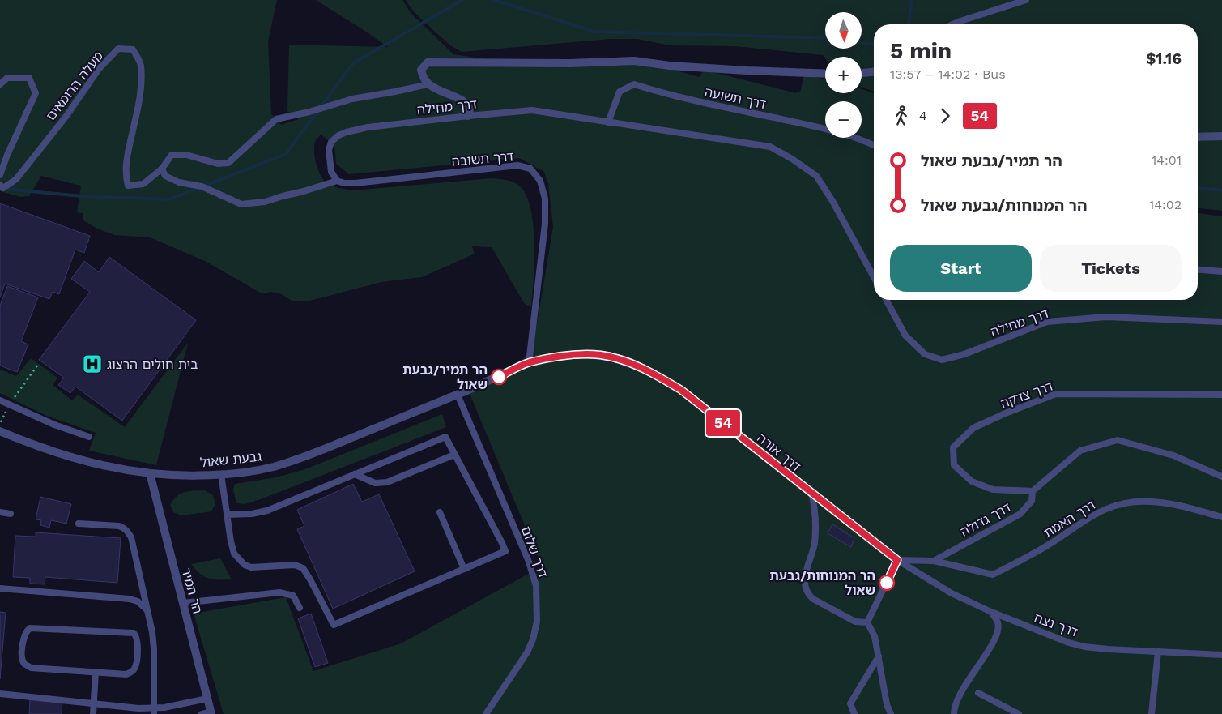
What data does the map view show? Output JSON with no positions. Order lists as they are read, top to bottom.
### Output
{
  "streets": {
    "street": ["דרך אורה", "גבעת שאול", "הר תמיר"],
    "lane": [
      "מעלה הרומאים",
      "דרך תשועה",
      "דרך מחילה",
      "דרך תשובה",
      "דרך צדקה",
      "דרך האמת",
      "דרך גדולה",
      "דרך שלום",
      "דרך נצח"
    ]
  },
  "crossings": [
    ["דרך תשועה", "דרך מחילה"],
    ["דרך מחילה", "דרך תשובה"],
    ["דרך תשובה", "דרך אורה"],
    ["דרך צדקה", "דרך גדולה"],
    ["דרך אורה", "גבעת שאול"],
    ["דרך אורה", "דרך גדולה"],
    ["דרך אורה", "דרך שלום"],
    ["דרך אורה", "דרך נצח"],
    ["גבעת שאול", "דרך שלום"],
    ["גבעת שאול", "הר תמיר"],
    ["דרך האמת", "דרך גדולה"],
    ["דרך גדולה", "דרך נצח"]
  ],
  "places": {
    "hospital": ["בית חולים הרצוג"],
    "other": ["הר תמיר/גבעת שאול", "הר המנוחות/גבעת שאול"]
  },
  "lines": ["bus line 54"],
  "north": "bottom",
  "page": {
    "on_map": "54",
    "map_buttons": ["+", "−"],
    "heading": ["5 min", "13:57 – 14:02 · Bus", "$1.16"],
    "legs": ["4", "54"],
    "list": [
      {
        "name": "הר תמיר/גבעת שאול",
        "value": "14:01"
      },
      {
        "name": "הר המנוחות/גבעת שאול",
        "value": "14:02"
      }
    ],
    "buttons": ["Start", "Tickets"]
  }
}
